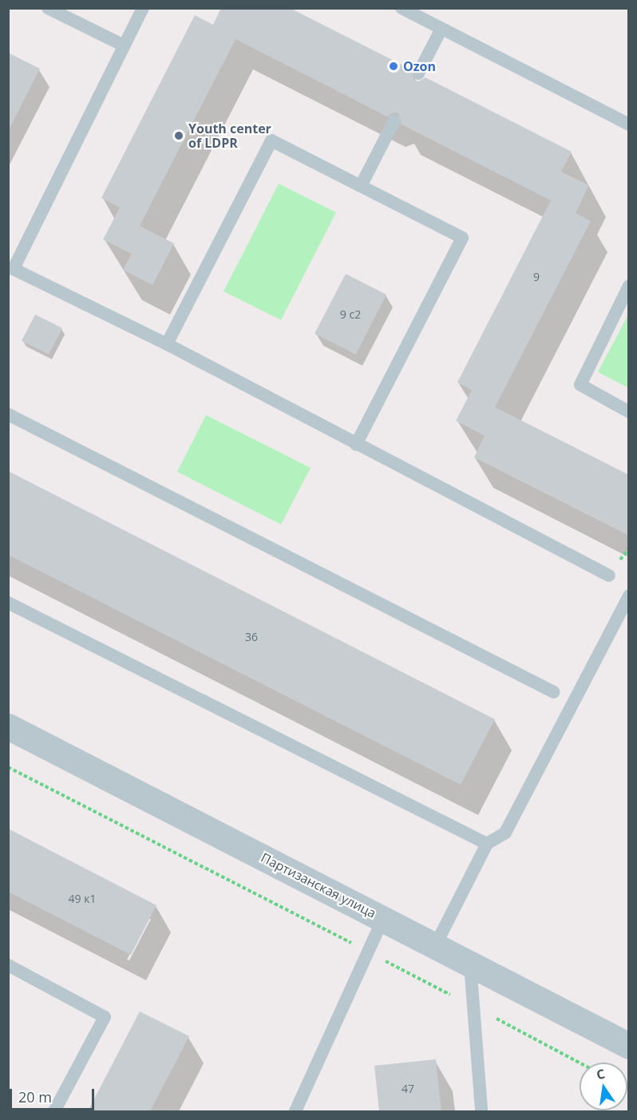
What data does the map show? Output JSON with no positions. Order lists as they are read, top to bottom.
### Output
{
  "streets": {
    "street": ["Партизанская улица"]
  },
  "places": ["Ozon", "Youth center of LDPR"],
  "house_numbers": [
    "9",
    "9 с2",
    "36",
    "49 к1",
    "47"
  ],
  "scale_bar": "20 m",
  "north": "top"
}
